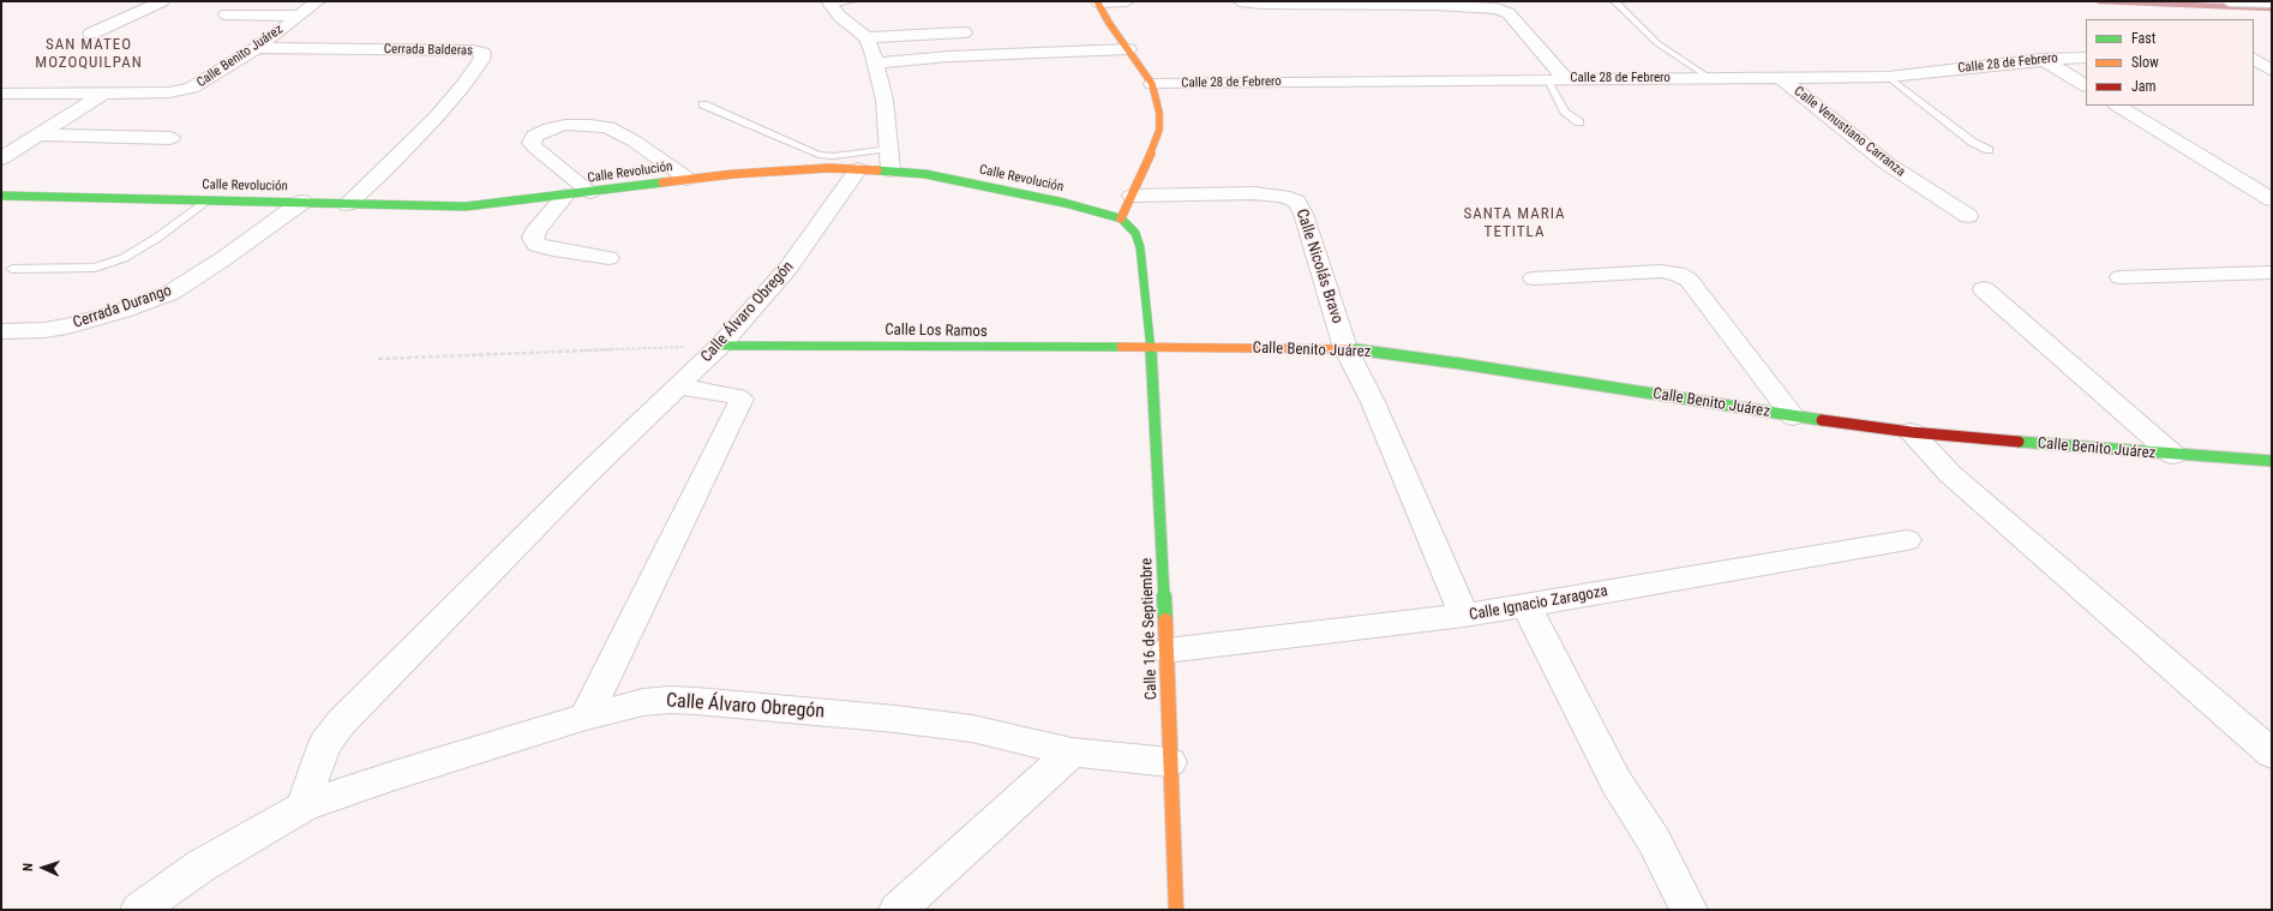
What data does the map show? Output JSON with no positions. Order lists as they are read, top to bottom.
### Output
{
  "streets": {
    "street": [
      "Cerrada Balderas",
      "Calle Benito Juárez",
      "Calle 28 de Febrero",
      "Calle Venustiano Carranza",
      "Calle Revolución",
      "Calle Nicolás Bravo",
      "Cerrada Durango",
      "Calle Álvaro Obregón",
      "Calle Los Ramos",
      "Calle Ignacio Zaragoza",
      "Calle 16 de Septiembre"
    ]
  },
  "crossings": [
    ["Cerrada Balderas", "Calle Benito Juárez"],
    ["Cerrada Balderas", "Calle Revolución"],
    ["Calle Benito Juárez", "Calle Nicolás Bravo"],
    ["Calle Benito Juárez", "Calle Los Ramos"],
    ["Calle Benito Juárez", "Calle 16 de Septiembre"],
    ["Calle 28 de Febrero", "Calle Venustiano Carranza"],
    ["Calle Revolución", "Cerrada Durango"],
    ["Calle Revolución", "Calle Álvaro Obregón"],
    ["Calle Nicolás Bravo", "Calle Ignacio Zaragoza"],
    ["Calle Álvaro Obregón", "Calle Los Ramos"],
    ["Calle Álvaro Obregón", "Calle 16 de Septiembre"],
    ["Calle Los Ramos", "Calle 16 de Septiembre"],
    ["Calle Ignacio Zaragoza", "Calle 16 de Septiembre"]
  ],
  "districts": ["SAN MATEO MOZOQUILPAN", "SANTA MARIA TETITLA"],
  "legend": ["Fast", "Slow", "Jam"],
  "north": "left"
}
